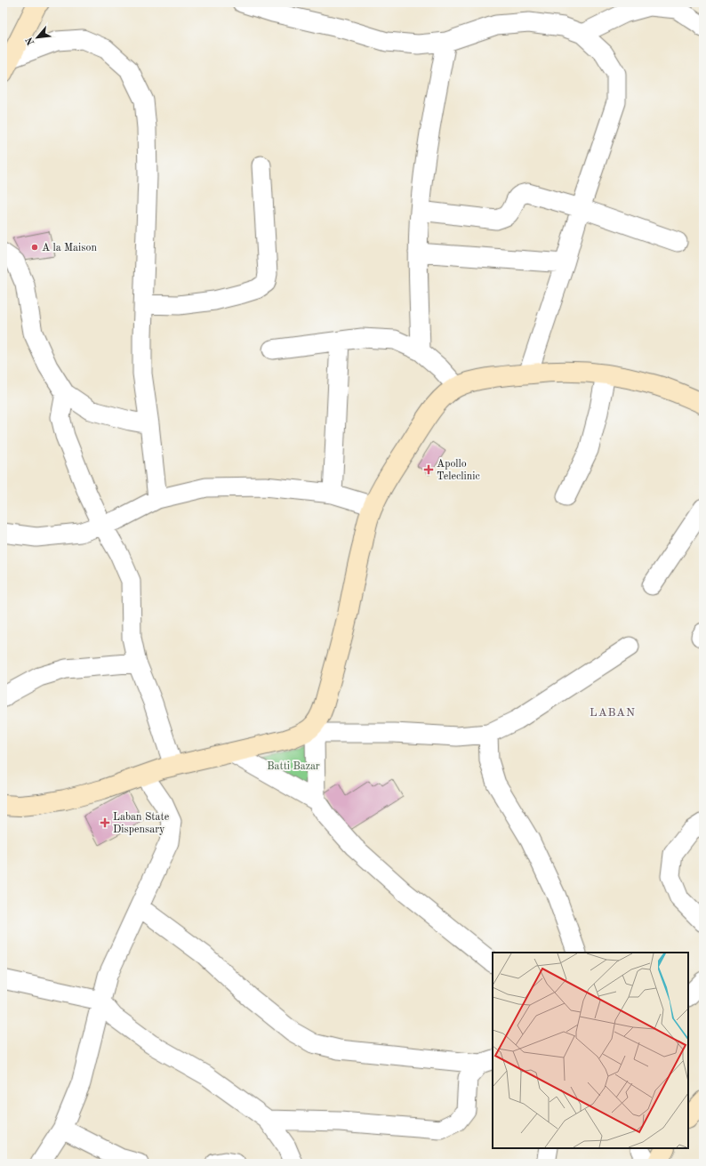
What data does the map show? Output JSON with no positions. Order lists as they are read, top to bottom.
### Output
{
  "districts": ["LABAN"],
  "parks": ["Batti Bazar"],
  "places": {
    "other": ["A la Maison"],
    "health": ["Apollo Teleclinic", "Laban State Dispensary"]
  },
  "north": "bottom left"
}
